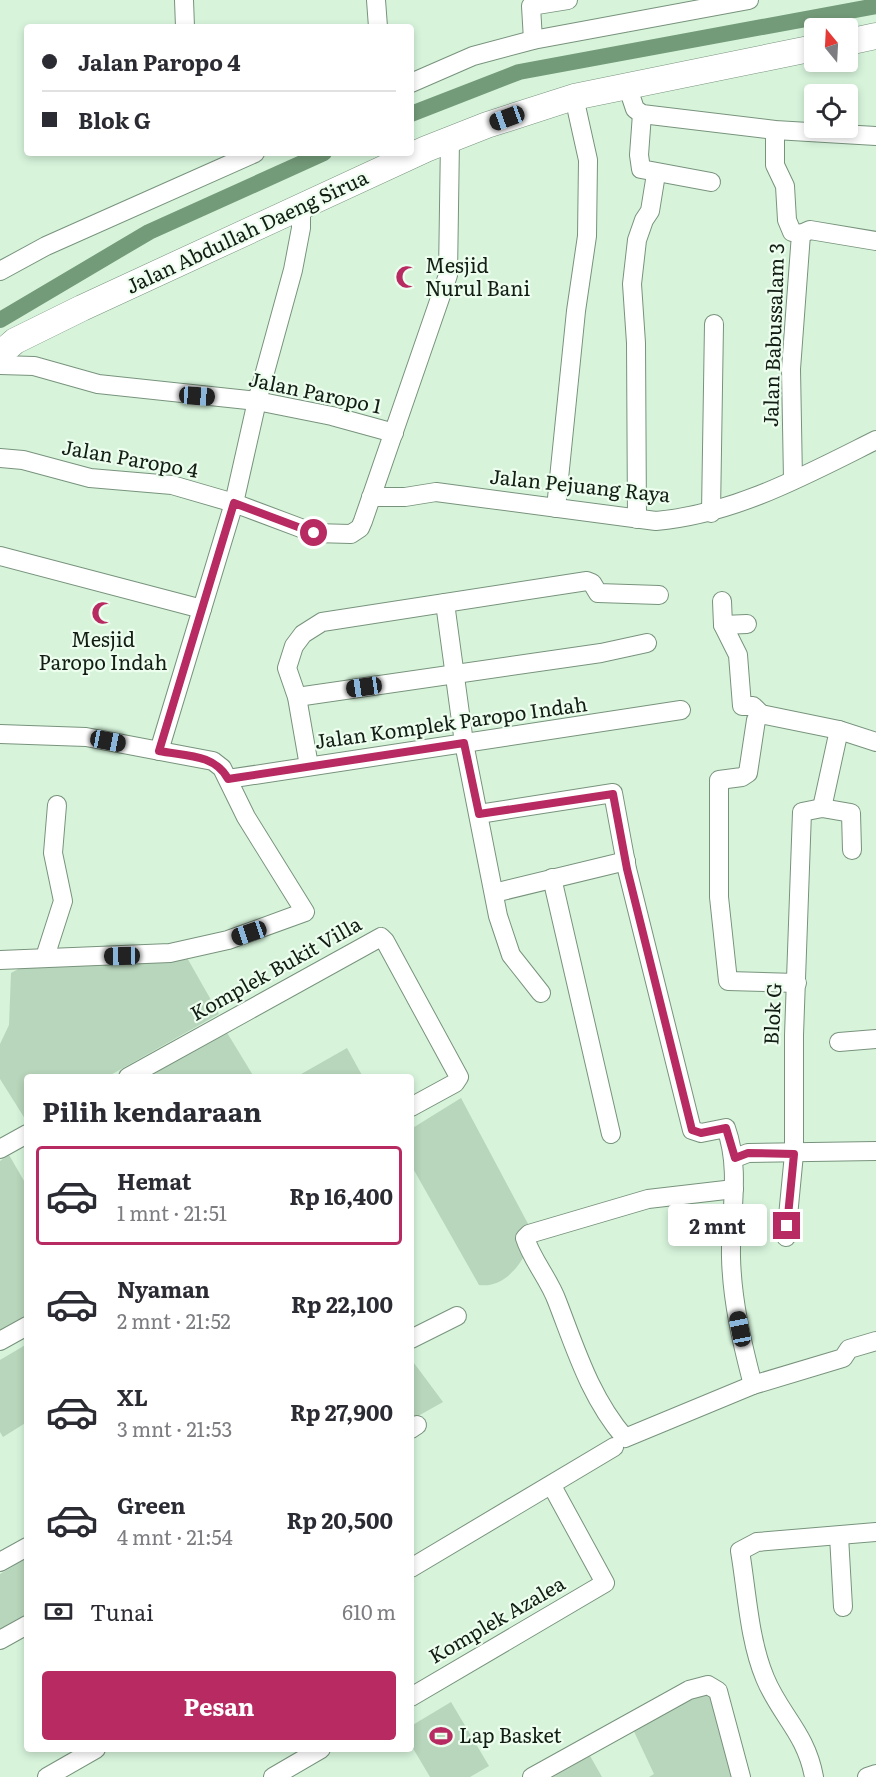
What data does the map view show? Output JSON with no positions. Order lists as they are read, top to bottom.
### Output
{
  "streets": {
    "main road": ["Jalan Abdullah Daeng Sirua"],
    "street": [
      "Jalan Babussalam 3",
      "Jalan Paropo 1",
      "Jalan Paropo 4",
      "Jalan Pejuang Raya",
      "Jalan Komplek Paropo Indah",
      "Komplek Bukit Villa",
      "Blok G",
      "Komplek Azalea"
    ]
  },
  "crossings": [
    ["Jalan Abdullah Daeng Sirua", "Jalan Paropo 1"],
    ["Jalan Babussalam 3", "Jalan Pejuang Raya"],
    ["Jalan Paropo 1", "Jalan Paropo 4"],
    ["Jalan Paropo 4", "Jalan Pejuang Raya"]
  ],
  "places": {
    "mosque": ["Mesjid Nurul Bani", "Mesjid Paropo Indah"],
    "sports": ["Lap Basket"]
  },
  "north": "top",
  "page": {
    "banner": ["Jalan Paropo 4", "Blok G"],
    "heading": "Pilih kendaraan",
    "list": [
      {
        "name": "Hemat",
        "note": "1 mnt · 21:51",
        "value": "Rp 16,400"
      },
      {
        "name": "Nyaman",
        "note": "2 mnt · 21:52",
        "value": "Rp 22,100"
      },
      {
        "name": "XL",
        "note": "3 mnt · 21:53",
        "value": "Rp 27,900"
      },
      {
        "name": "Green",
        "note": "4 mnt · 21:54",
        "value": "Rp 20,500"
      }
    ],
    "bubble": "2 mnt",
    "pay": ["Tunai", "610 m"],
    "buttons": "Pesan"
  }
}
